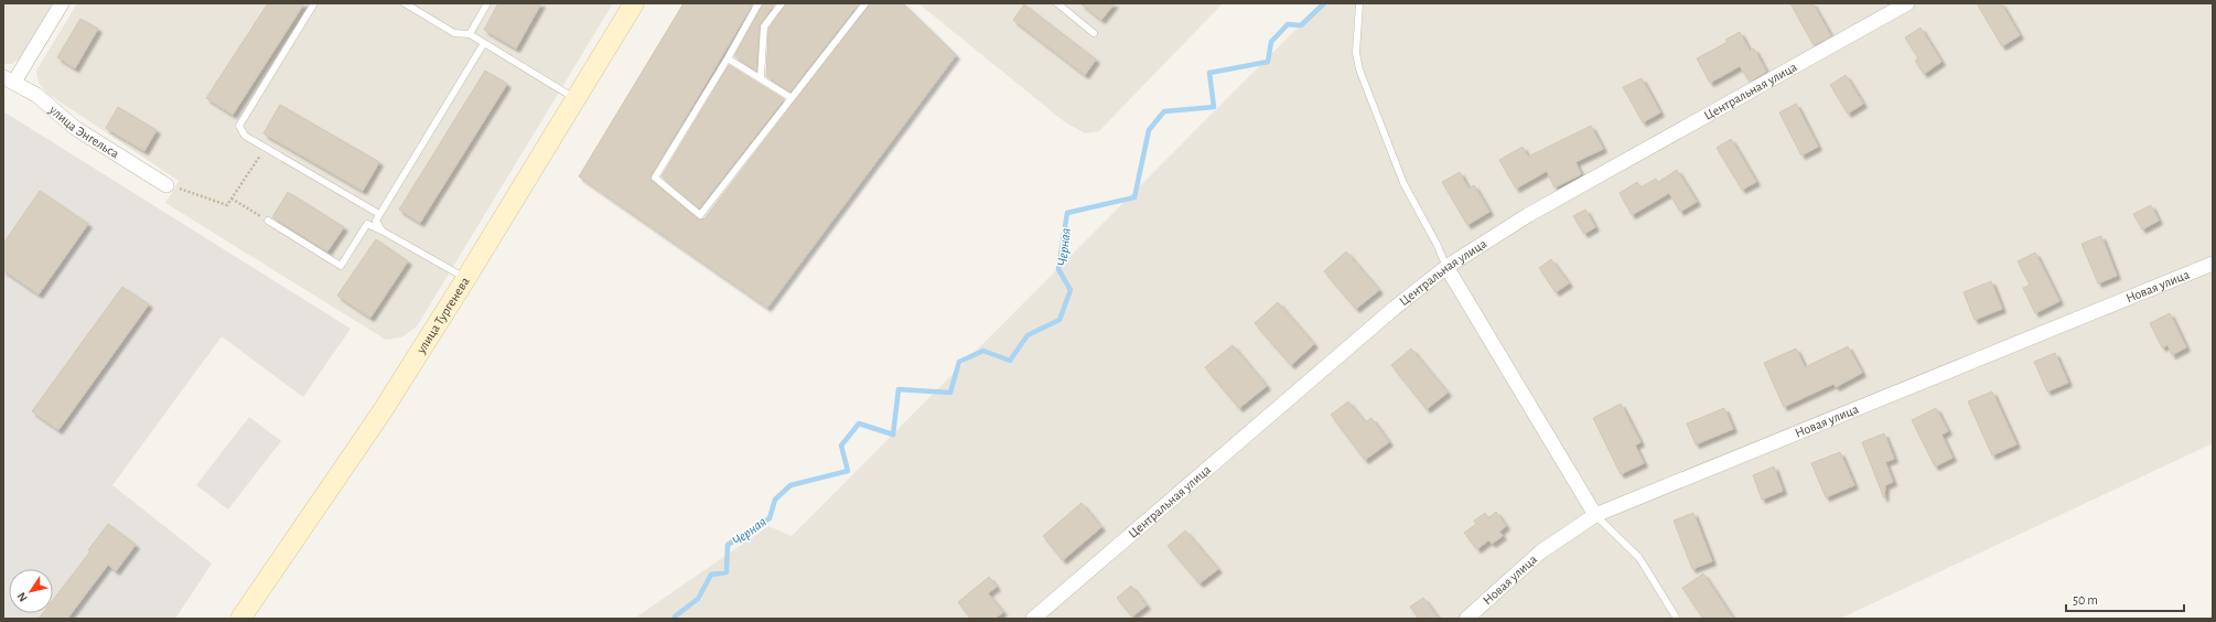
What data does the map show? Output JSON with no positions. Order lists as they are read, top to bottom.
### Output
{
  "streets": {
    "street": [
      "Центральная улица",
      "улица Энгельса",
      "Новая улица",
      "улица Тургенева"
    ]
  },
  "water": ["Черная"],
  "scale_bar": "50 m",
  "north": "bottom left"
}
